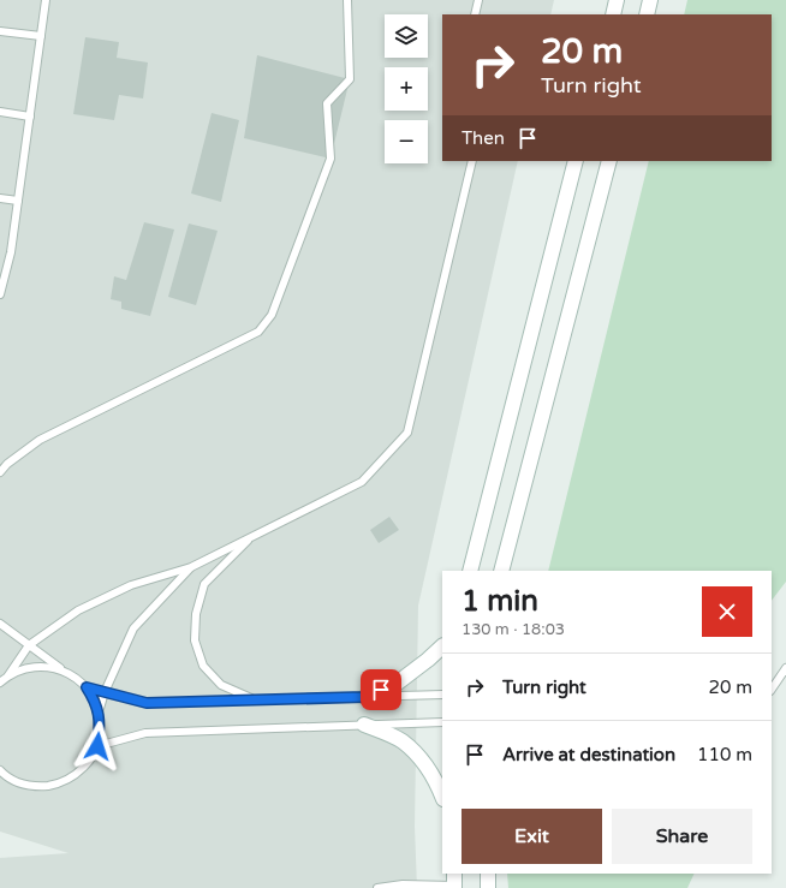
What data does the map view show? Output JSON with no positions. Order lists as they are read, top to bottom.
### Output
{
  "page": {
    "map_buttons": ["+", "−"],
    "turn": ["20 m", "Turn right"],
    "then": "Then",
    "heading": ["1 min", "130 m · 18:03"],
    "list": [
      {
        "name": "Turn right",
        "value": "20 m"
      },
      {
        "name": "Arrive at destination",
        "value": "110 m"
      }
    ],
    "buttons": ["Exit", "Share"]
  }
}
